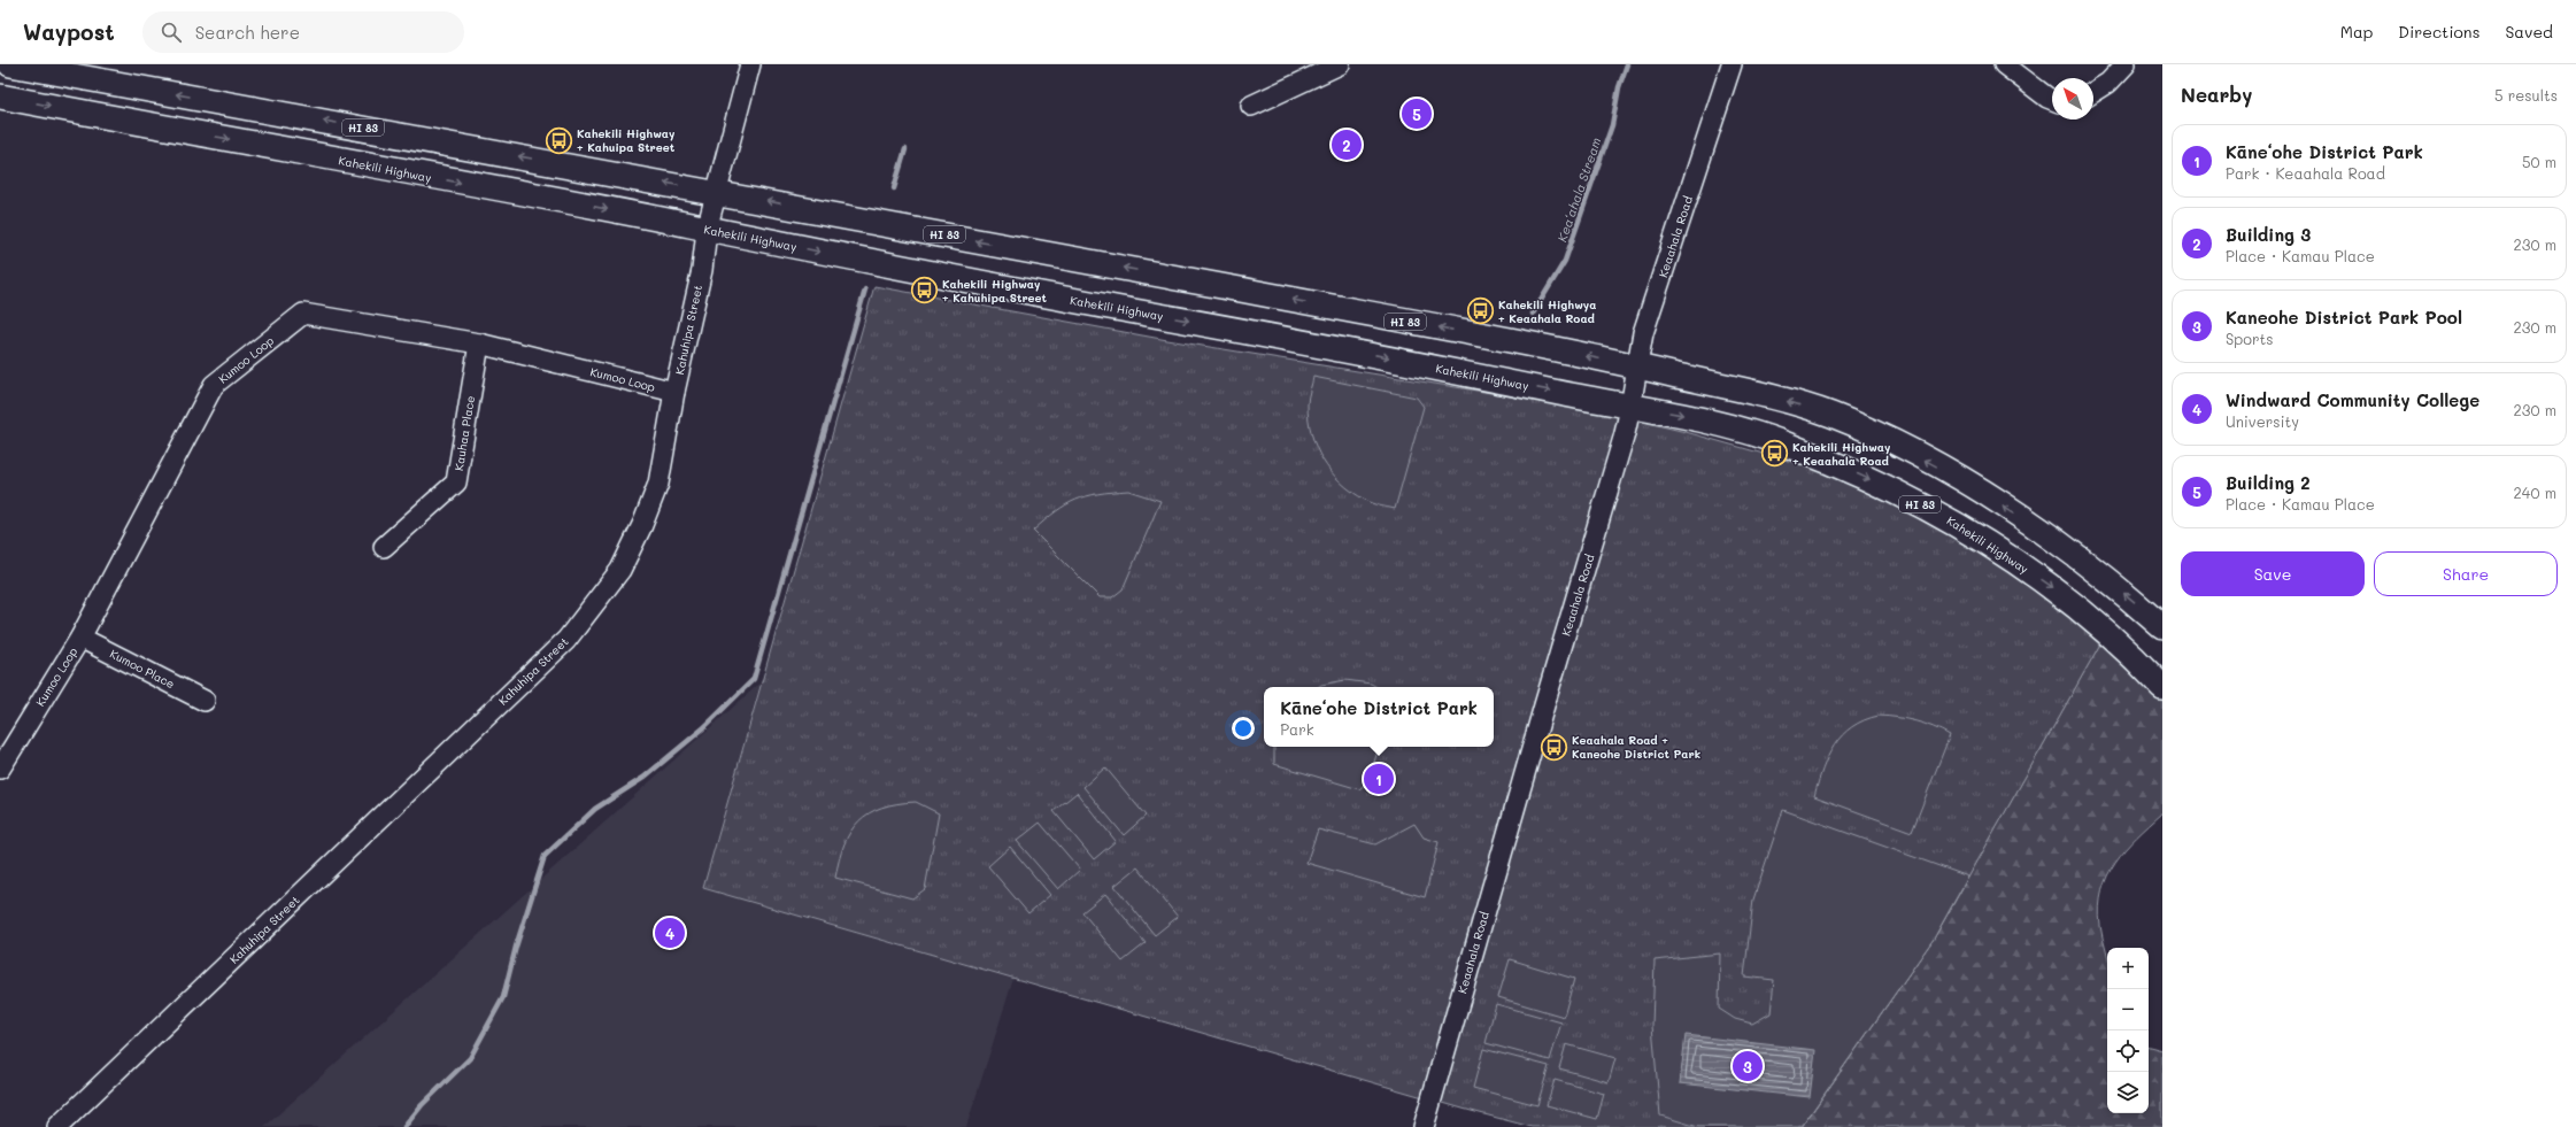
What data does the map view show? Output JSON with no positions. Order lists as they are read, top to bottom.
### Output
{
  "streets": {
    "main road": ["HI 83", "Kahekili Highway"],
    "street": [
      "Keaahala Road",
      "Kahuhipa Street",
      "Kumoo Loop",
      "Kauhaa Place",
      "Kumoo Place"
    ]
  },
  "crossings": [
    ["HI 83", "Keaahala Road"],
    ["HI 83", "Kahuhipa Street"],
    ["Kahekili Highway", "Keaahala Road"],
    ["Kahekili Highway", "Kahuhipa Street"],
    ["Kahuhipa Street", "Kumoo Loop"],
    ["Kumoo Loop", "Kauhaa Place"],
    ["Kumoo Loop", "Kumoo Place"]
  ],
  "water": ["Keaʻahala Stream"],
  "places": {
    "bus stop": [
      "Kahekili Highway + Kahuipa Street",
      "Kahekili Highway + Kahuhipa Street",
      "Kahekili Highwya + Keaahala Road",
      "Kahekili Highway + Keaahala Road",
      "Keaahala Road + Kaneohe District Park"
    ]
  },
  "north": "top left",
  "page": {
    "header": "Waypost",
    "search": "Search here",
    "nav": ["Map", "Directions", "Saved"],
    "heading": ["Nearby", "5 results"],
    "pins": [
      "5",
      "2",
      "1",
      "4",
      "3"
    ],
    "list": [
      {
        "mark": "1",
        "name": "Kāneʻohe District Park",
        "note": "Park · Keaahala Road",
        "value": "50 m"
      },
      {
        "mark": "2",
        "name": "Building 3",
        "note": "Place · Kamau Place",
        "value": "230 m"
      },
      {
        "mark": "3",
        "name": "Kaneohe District Park Pool",
        "note": "Sports",
        "value": "230 m"
      },
      {
        "mark": "4",
        "name": "Windward Community College",
        "note": "University",
        "value": "230 m"
      },
      {
        "mark": "5",
        "name": "Building 2",
        "note": "Place · Kamau Place",
        "value": "240 m"
      }
    ],
    "buttons": ["Save", "Share"],
    "popup": ["Kāneʻohe District Park", "Park"],
    "map_buttons": ["+", "−"]
  }
}
